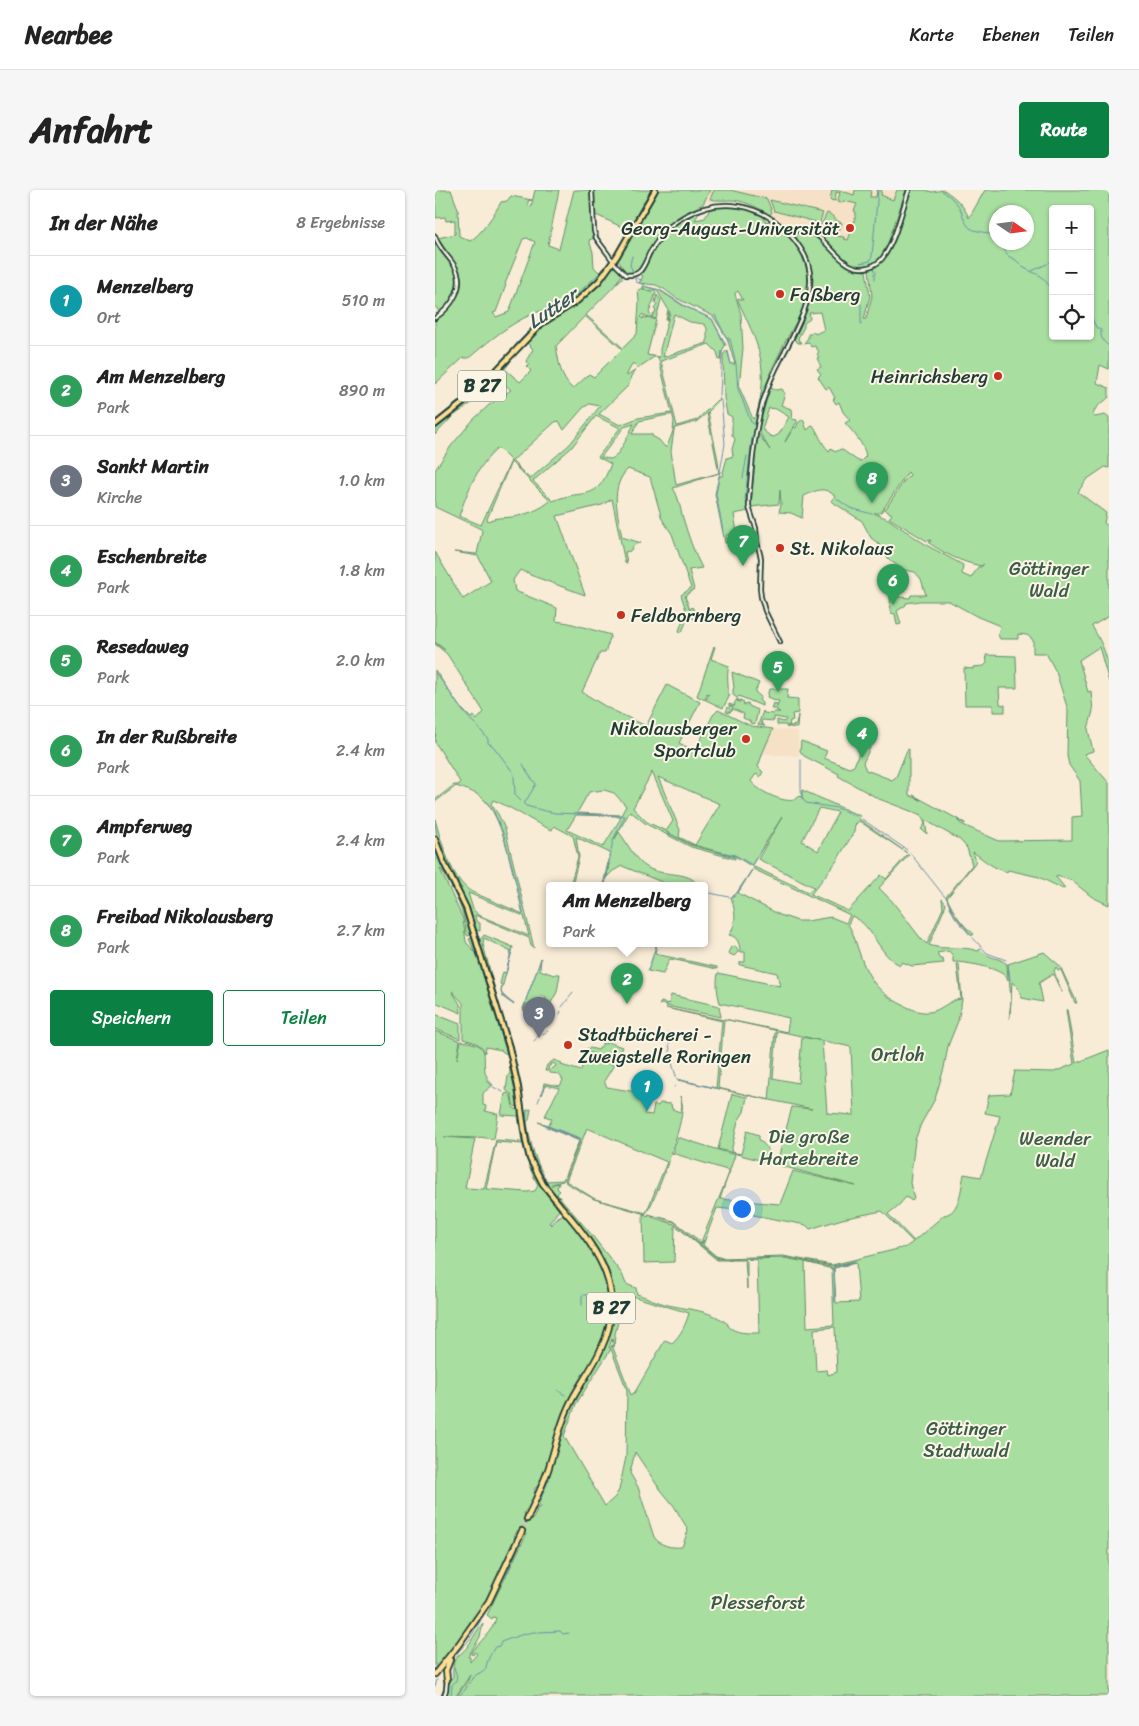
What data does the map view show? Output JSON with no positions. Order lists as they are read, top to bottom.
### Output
{
  "streets": {
    "highway": ["B 27"]
  },
  "water": ["Lutter"],
  "parks": [
    "Göttinger Wald",
    "Ortloh",
    "Die große Hartebreite",
    "Weender Wald",
    "Göttinger Stadtwald",
    "Plesseforst"
  ],
  "places": [
    "Georg-August-Universität",
    "Faßberg",
    "Heinrichsberg",
    "St. Nikolaus",
    "Feldbornberg",
    "Nikolausberger Sportclub",
    "Stadtbücherei - Zweigstelle Roringen"
  ],
  "north": "right",
  "page": {
    "header": "Nearbee",
    "nav": ["Karte", "Ebenen", "Teilen"],
    "title": "Anfahrt",
    "buttons": [
      "Route",
      ["Speichern", "Teilen"]
    ],
    "heading": ["In der Nähe", "8 Ergebnisse"],
    "map_buttons": ["+", "−"],
    "list": [
      {
        "mark": "1",
        "name": "Menzelberg",
        "note": "Ort",
        "value": "510 m"
      },
      {
        "mark": "2",
        "name": "Am Menzelberg",
        "note": "Park",
        "value": "890 m"
      },
      {
        "mark": "3",
        "name": "Sankt Martin",
        "note": "Kirche",
        "value": "1.0 km"
      },
      {
        "mark": "4",
        "name": "Eschenbreite",
        "note": "Park",
        "value": "1.8 km"
      },
      {
        "mark": "5",
        "name": "Resedaweg",
        "note": "Park",
        "value": "2.0 km"
      },
      {
        "mark": "6",
        "name": "In der Rußbreite",
        "note": "Park",
        "value": "2.4 km"
      },
      {
        "mark": "7",
        "name": "Ampferweg",
        "note": "Park",
        "value": "2.4 km"
      },
      {
        "mark": "8",
        "name": "Freibad Nikolausberg",
        "note": "Park",
        "value": "2.7 km"
      }
    ],
    "pins": [
      "8",
      "7",
      "6",
      "5",
      "4",
      "2",
      "3",
      "1"
    ],
    "popup": ["Am Menzelberg", "Park"]
  }
}
